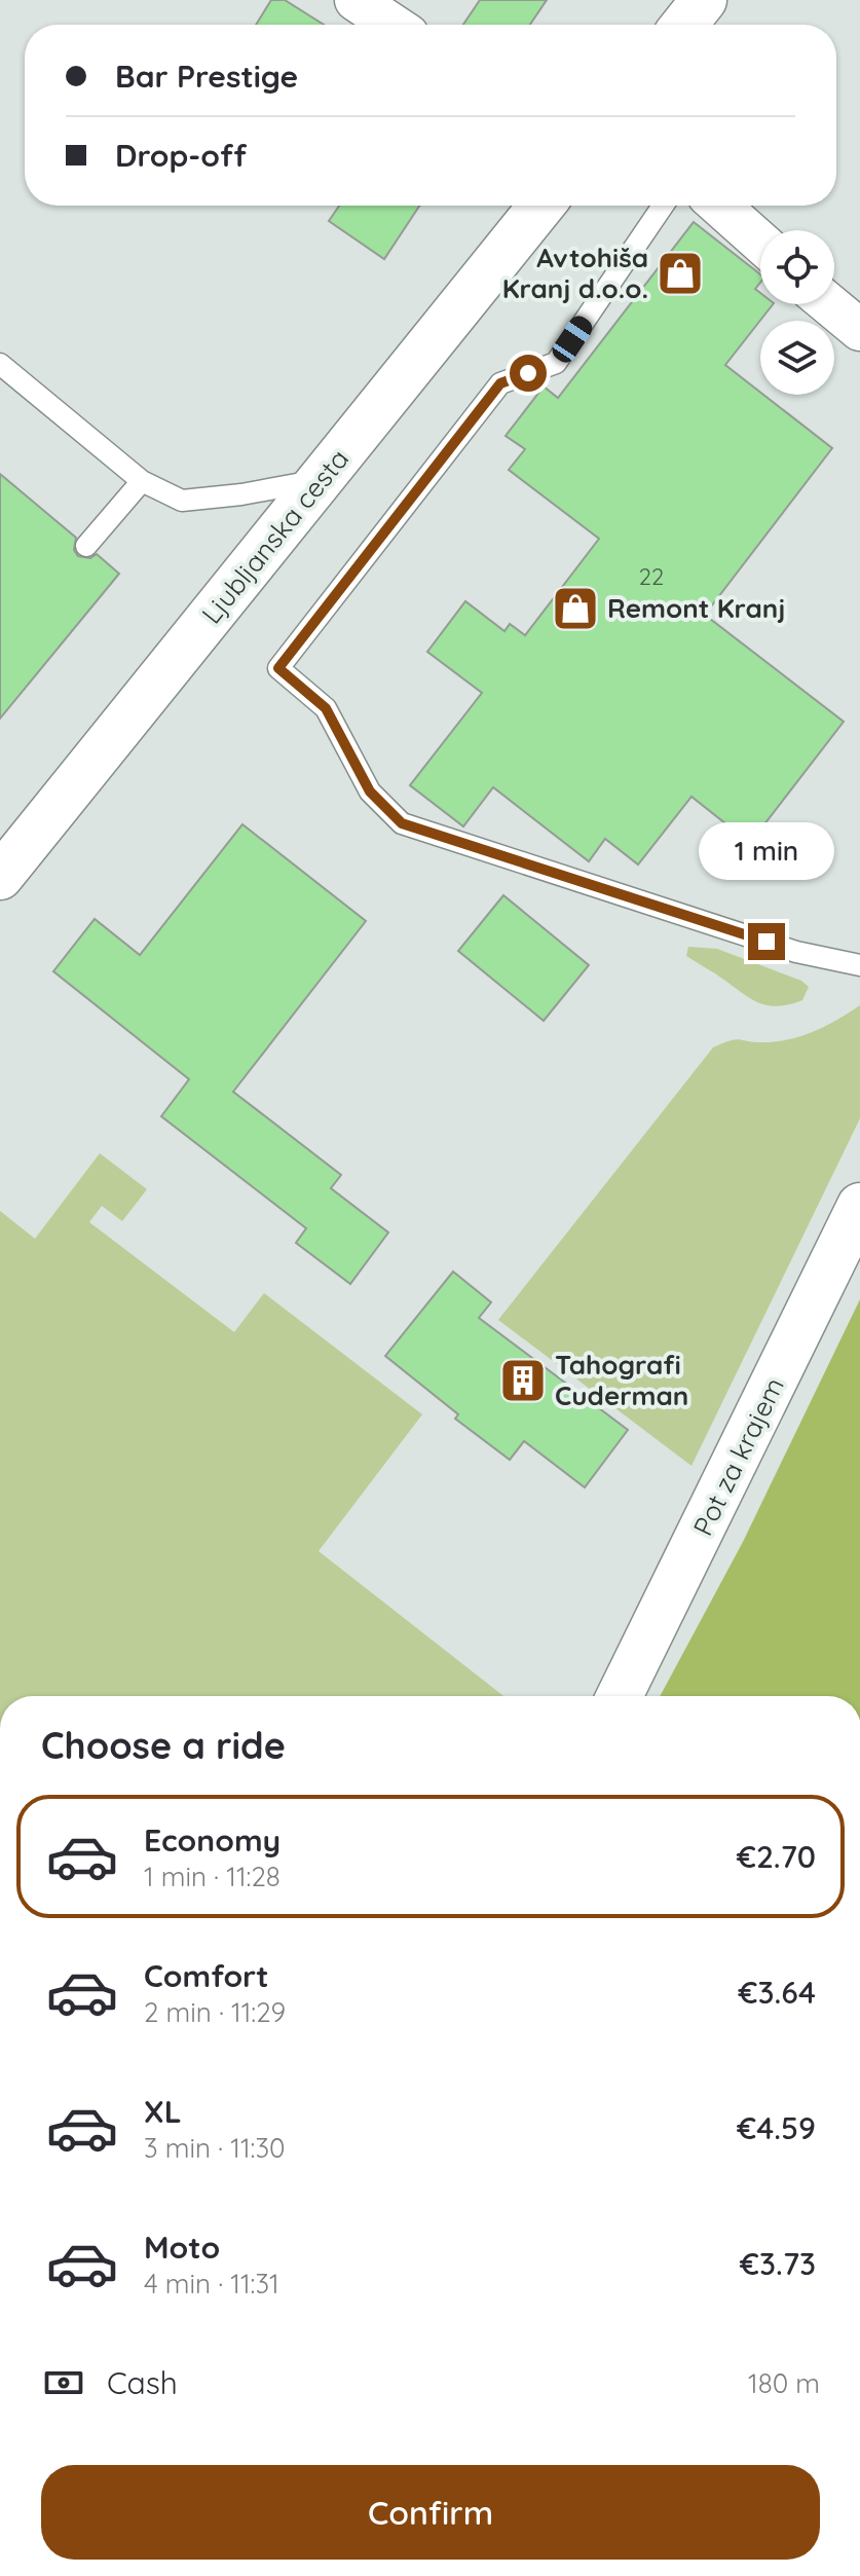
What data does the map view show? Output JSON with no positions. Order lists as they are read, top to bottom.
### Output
{
  "streets": {
    "main road": ["Ljubljanska cesta", "Pot za krajem"]
  },
  "places": {
    "shop": ["Avtohiša Kranj d.o.o.", "Remont Kranj"],
    "building": ["Tahografi Cuderman"]
  },
  "house_numbers": ["22"],
  "page": {
    "banner": ["Bar Prestige", "Drop-off"],
    "bubble": "1 min",
    "heading": "Choose a ride",
    "list": [
      {
        "name": "Economy",
        "note": "1 min · 11:28",
        "value": "€2.70"
      },
      {
        "name": "Comfort",
        "note": "2 min · 11:29",
        "value": "€3.64"
      },
      {
        "name": "XL",
        "note": "3 min · 11:30",
        "value": "€4.59"
      },
      {
        "name": "Moto",
        "note": "4 min · 11:31",
        "value": "€3.73"
      }
    ],
    "pay": ["Cash", "180 m"],
    "buttons": "Confirm"
  }
}
